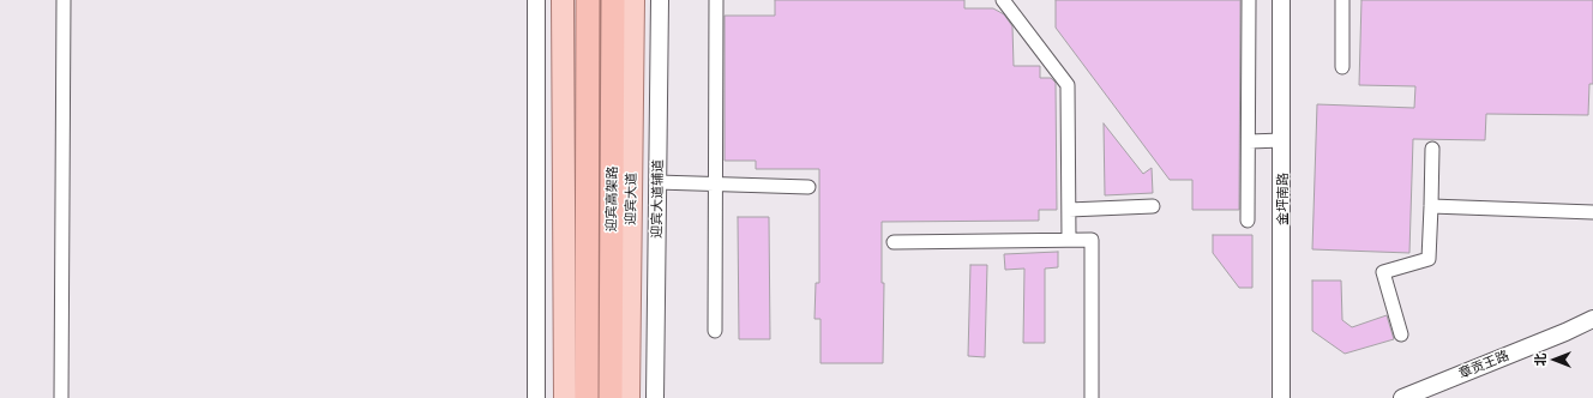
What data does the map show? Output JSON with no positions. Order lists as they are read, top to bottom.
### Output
{
  "streets": {
    "highway": ["迎宾高架路"],
    "main road": ["迎宾大道"],
    "street": ["迎宾大道辅道", "金坪南路", "章贡王路"]
  },
  "north": "left"
}
